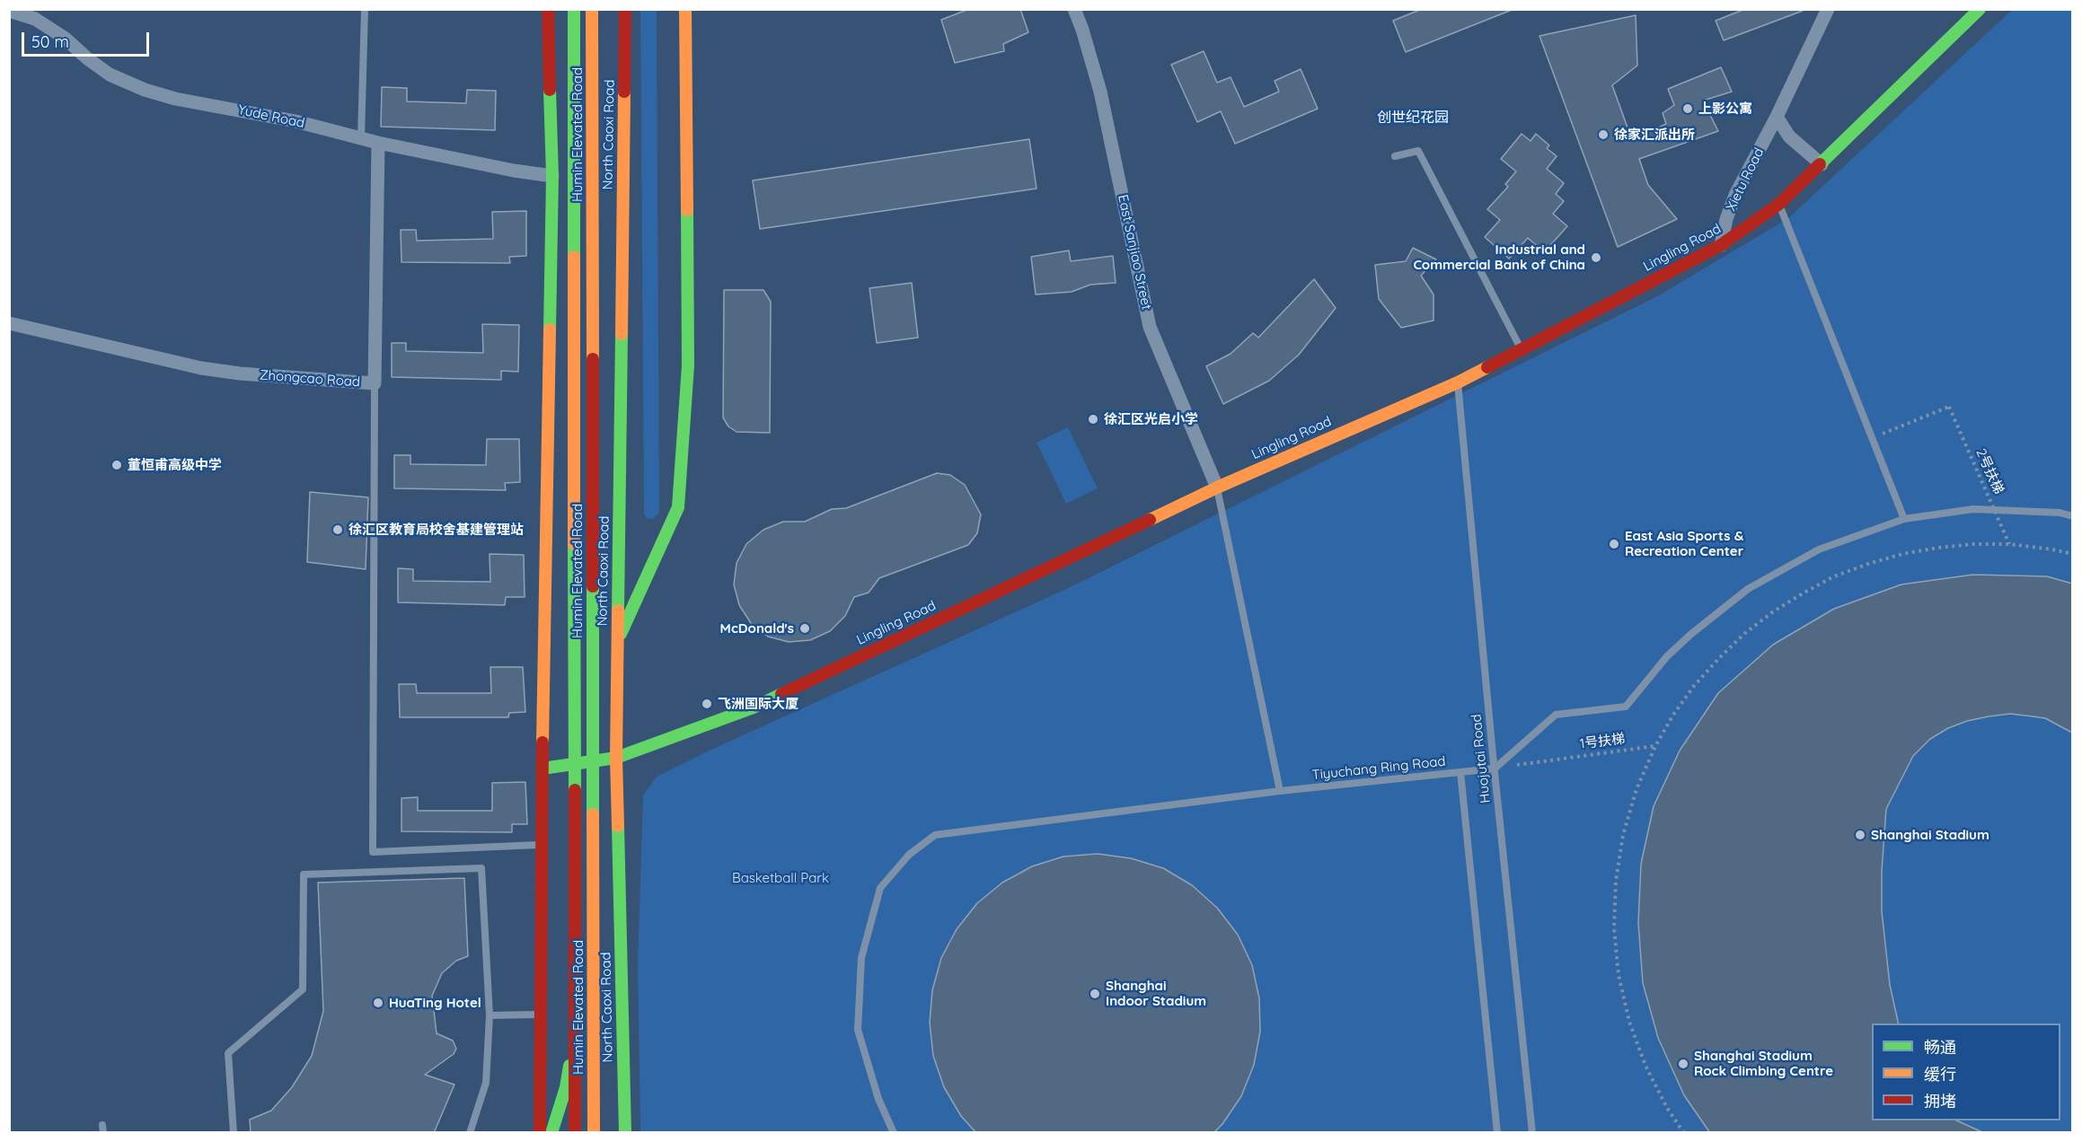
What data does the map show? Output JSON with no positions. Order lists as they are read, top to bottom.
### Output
{
  "streets": {
    "main road": ["Humin Elevated Road", "North Caoxi Road", "Lingling Road"],
    "street": [
      "Yude Road",
      "Xietu Road",
      "East Sanjiao Street",
      "Zhongcao Road"
    ],
    "lane": ["Huojutai Road", "Tiyuchang Ring Road"],
    "path": ["2号扶梯", "1号扶梯"]
  },
  "crossings": [
    ["Yude Road", "Zhongcao Road"],
    ["North Caoxi Road", "Lingling Road"],
    ["Xietu Road", "Lingling Road"],
    ["Lingling Road", "East Sanjiao Street"],
    ["Lingling Road", "Huojutai Road"],
    ["1号扶梯", "Huojutai Road"],
    ["1号扶梯", "Tiyuchang Ring Road"],
    ["Huojutai Road", "Tiyuchang Ring Road"]
  ],
  "districts": ["创世纪花园"],
  "parks": ["Basketball Park"],
  "places": [
    "上影公寓",
    "徐家汇派出所",
    "Industrial and Commercial Bank of China",
    "徐汇区光启小学",
    "董恒甫高级中学",
    "徐汇区教育局校舍基建管理站",
    "East Asia Sports & Recreation Center",
    "McDonald's",
    "飞洲国际大厦",
    "Shanghai Stadium",
    "Shanghai Indoor Stadium",
    "HuaTing Hotel",
    "Shanghai Stadium Rock Climbing Centre"
  ],
  "legend": ["畅通", "缓行", "拥堵"],
  "scale_bar": "50 m"
}
